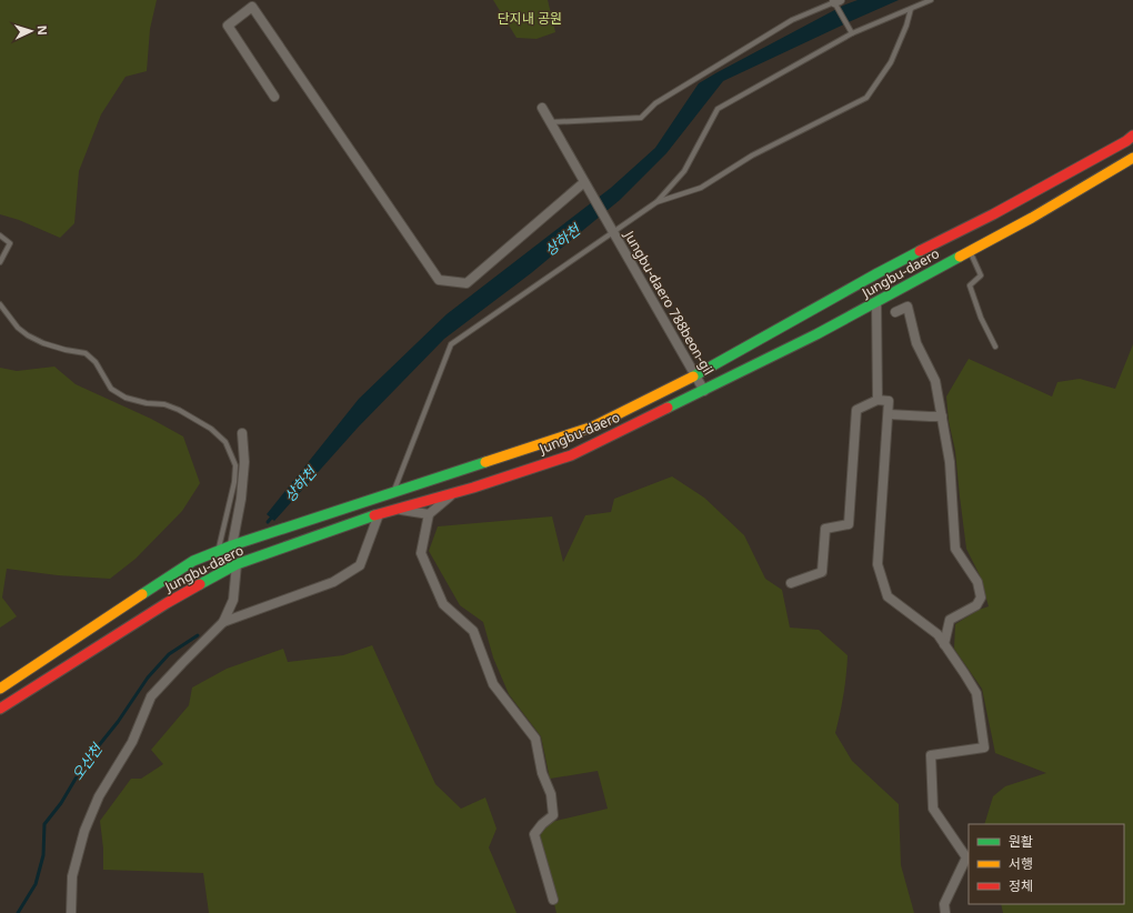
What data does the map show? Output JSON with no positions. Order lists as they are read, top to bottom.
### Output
{
  "streets": {
    "main road": ["Jungbu-daero"],
    "street": ["Jungbu-daero 788beon-gil"]
  },
  "crossings": [
    ["Jungbu-daero", "Jungbu-daero 788beon-gil"]
  ],
  "water": ["상하천", "오산천"],
  "parks": ["단지내 공원"],
  "legend": ["원활", "서행", "정체"],
  "north": "right"
}
